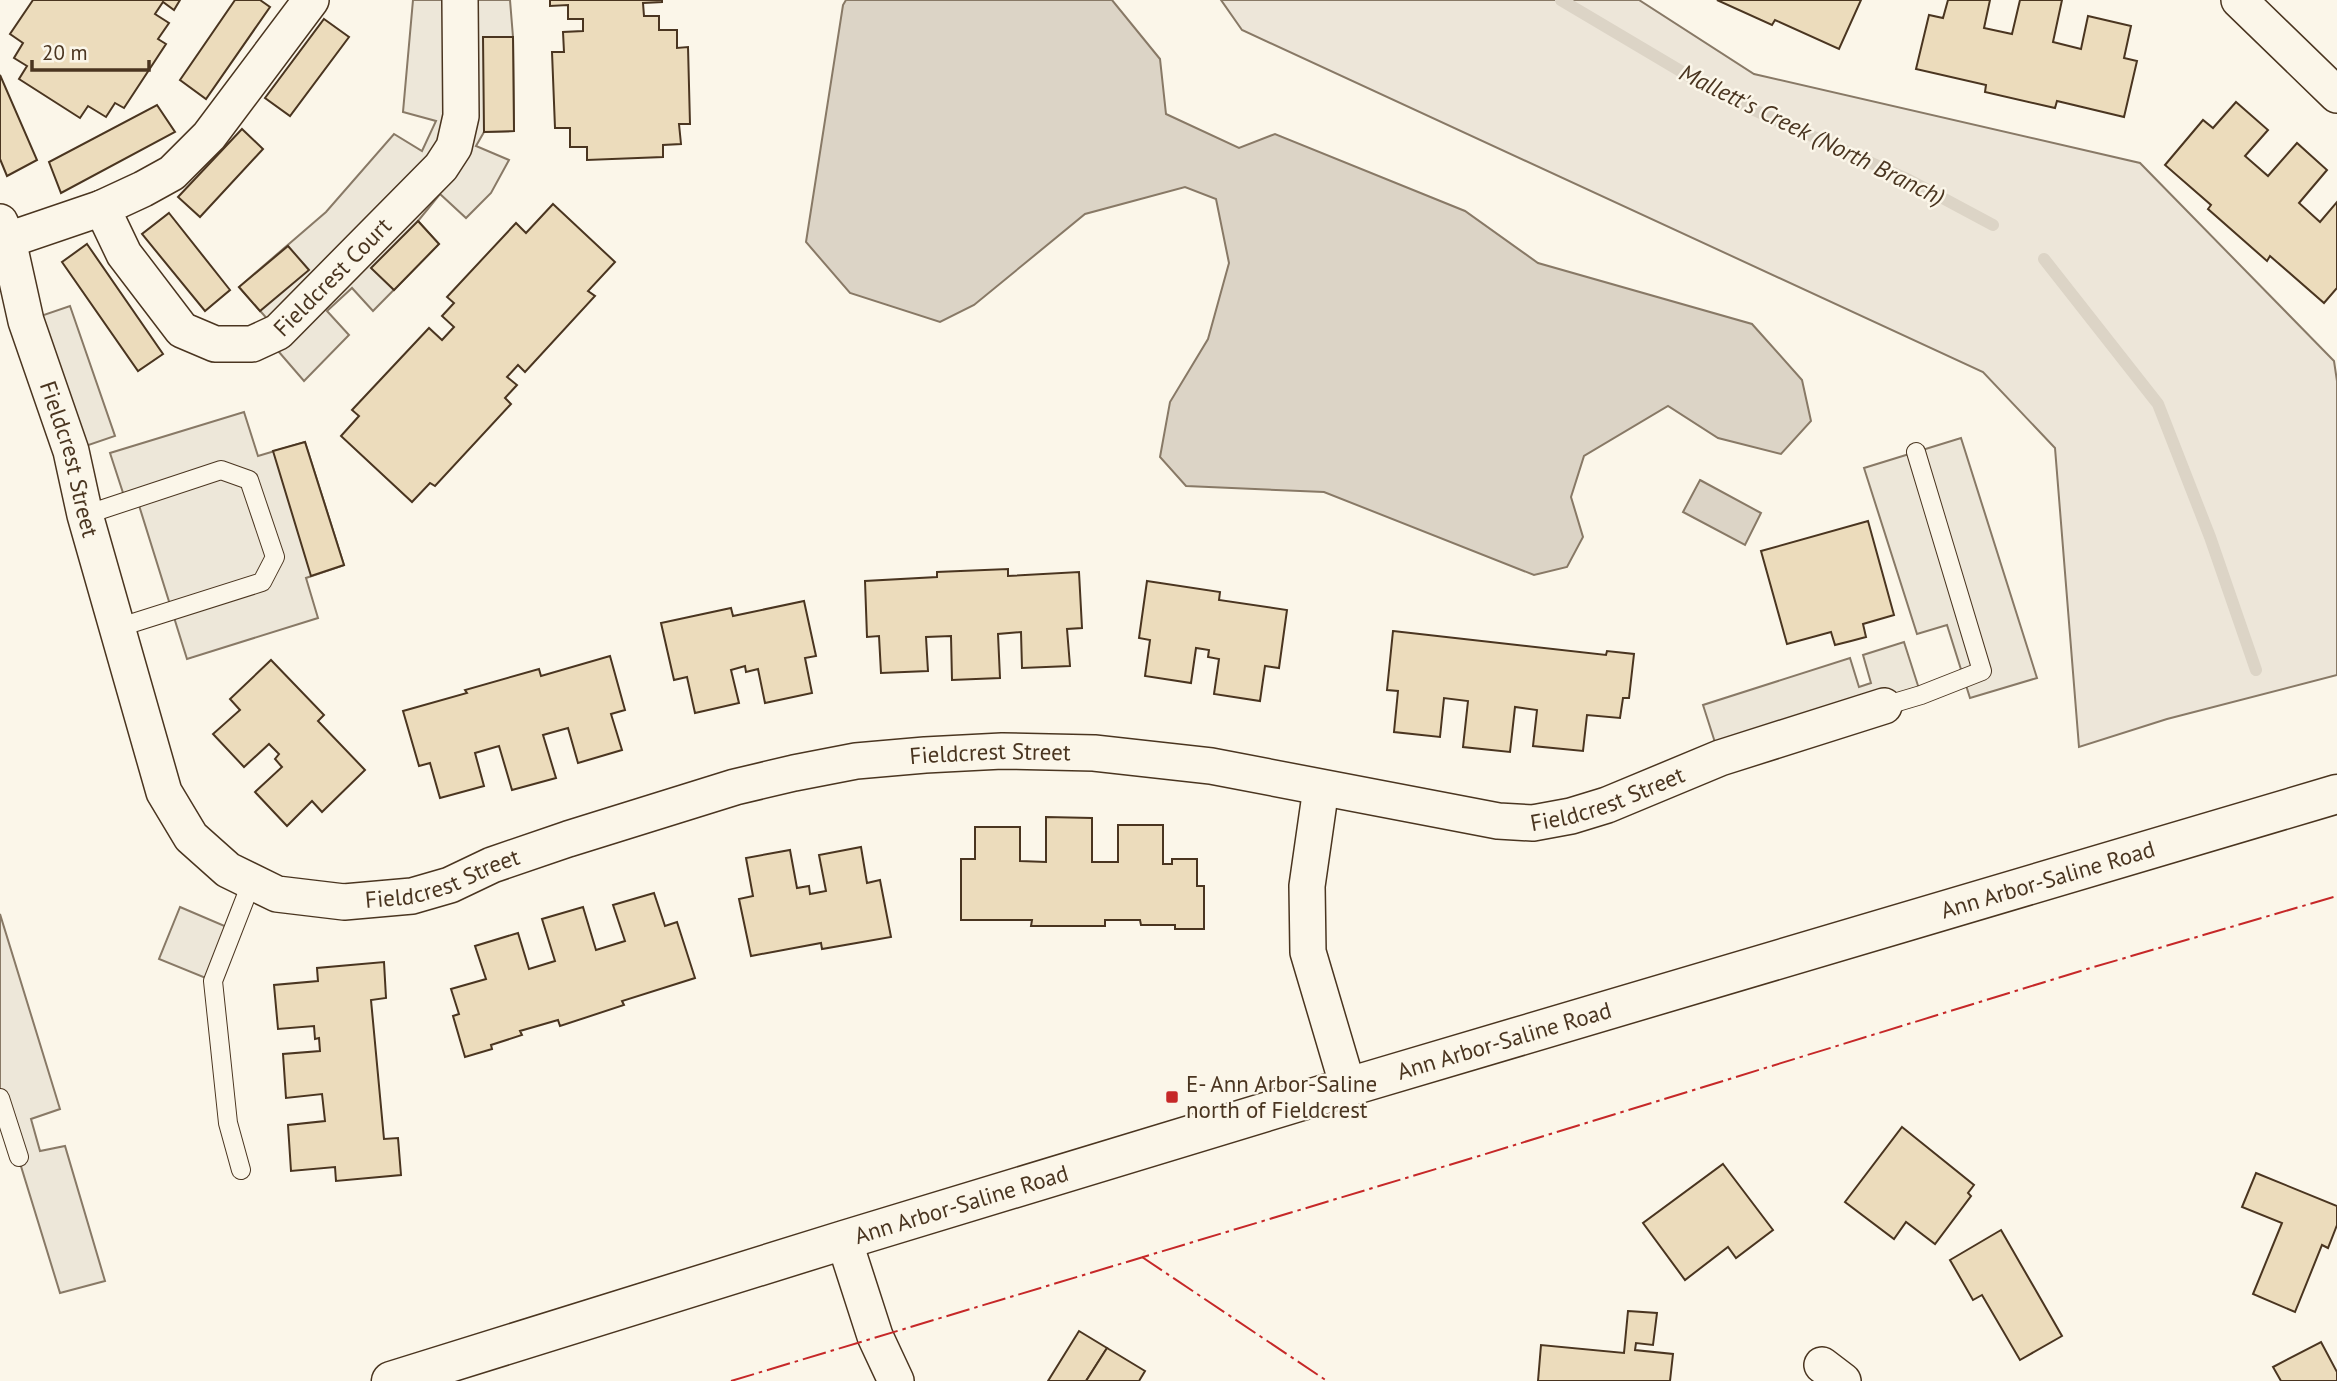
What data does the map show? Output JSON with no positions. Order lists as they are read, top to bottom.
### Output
{
  "streets": {
    "main road": ["Ann Arbor-Saline Road"],
    "street": ["Fieldcrest Court", "Fieldcrest Street"]
  },
  "water": ["Mallett's Creek (North Branch)"],
  "places": {
    "transit": ["E- Ann Arbor-Saline north of Fieldcrest"]
  },
  "scale_bar": "20 m"
}
